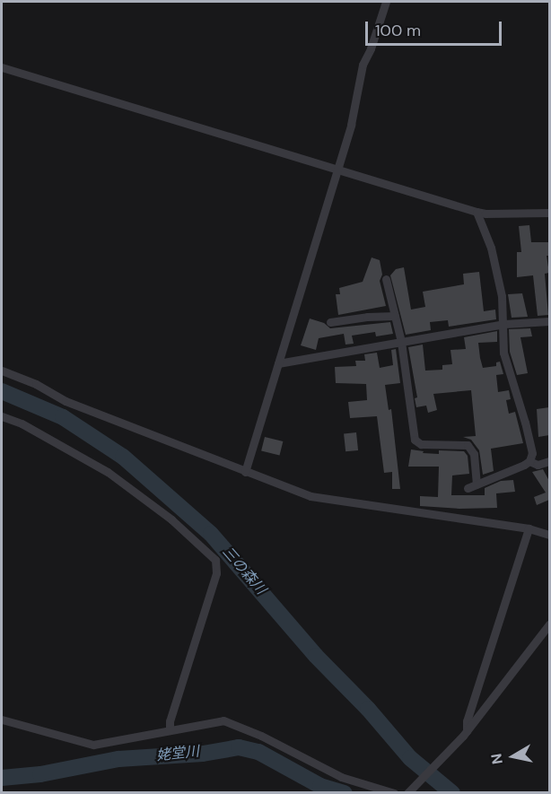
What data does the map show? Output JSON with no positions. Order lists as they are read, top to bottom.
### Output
{
  "water": ["三の森川", "姥堂川"],
  "scale_bar": "100 m",
  "north": "left"
}
